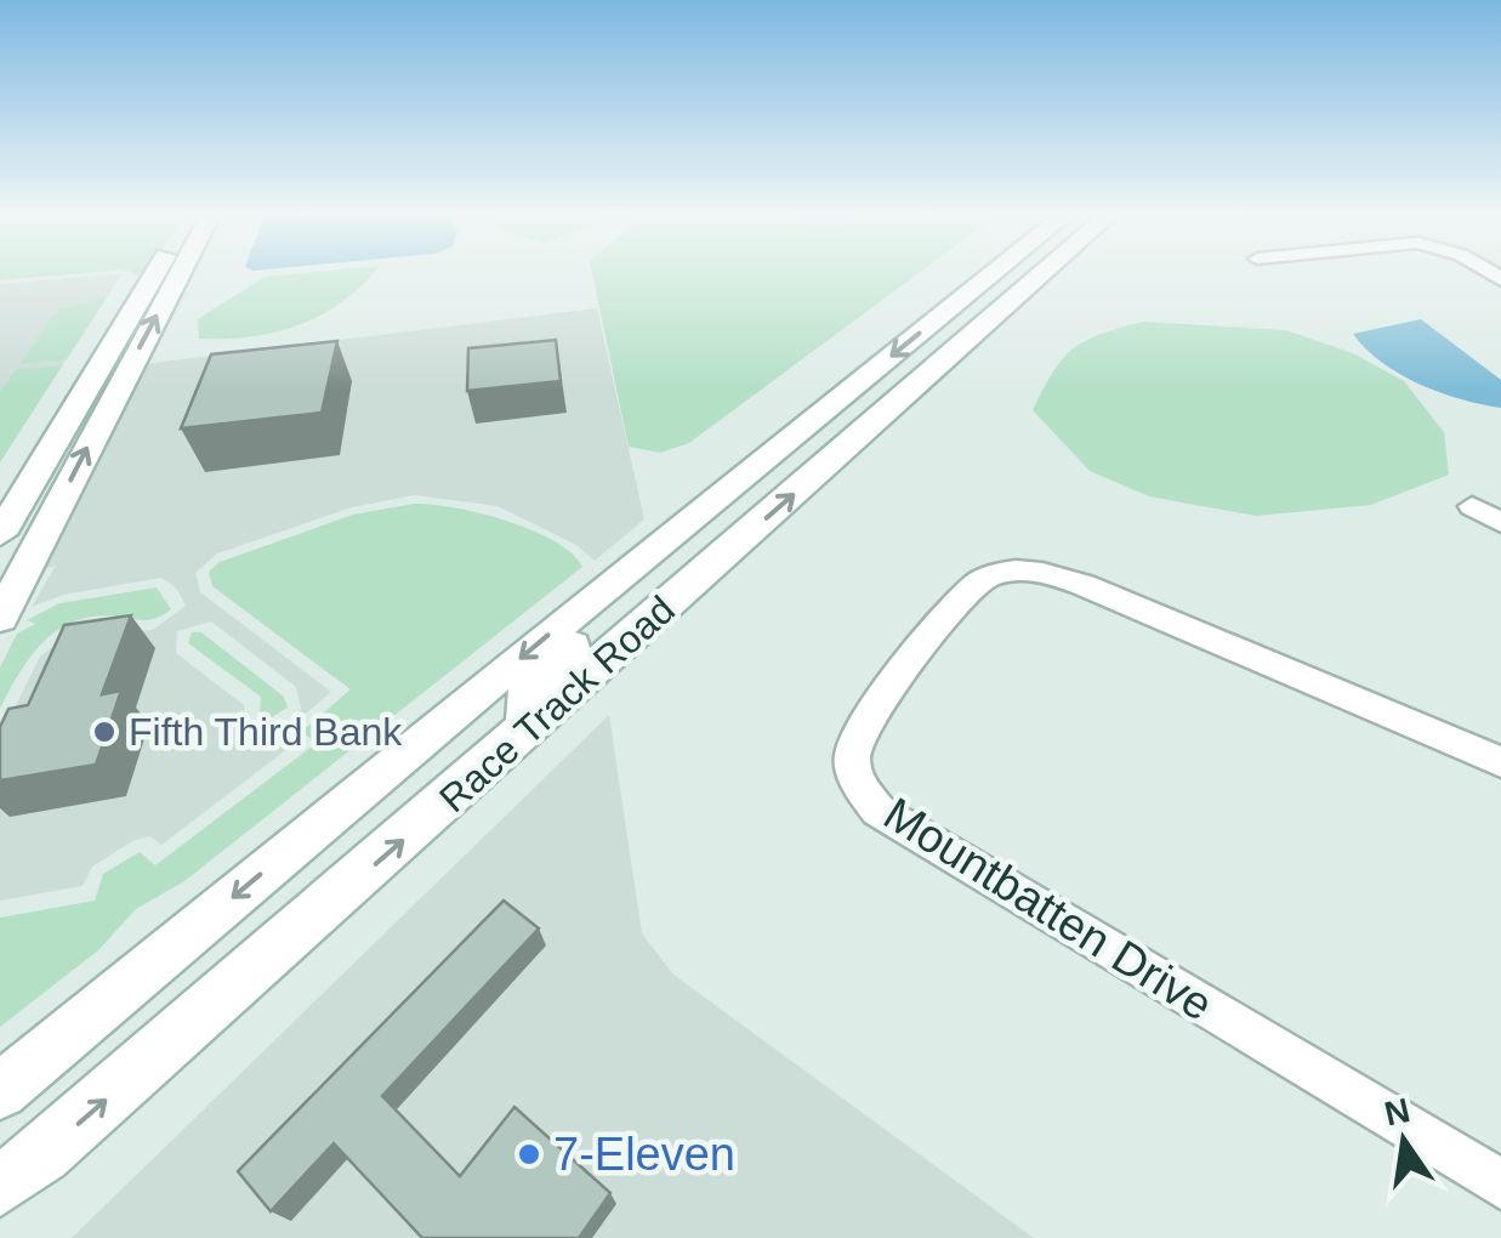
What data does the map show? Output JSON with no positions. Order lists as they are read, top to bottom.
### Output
{
  "streets": {
    "main road": ["Race Track Road"],
    "street": ["Mountbatten Drive"]
  },
  "places": ["Fifth Third Bank", "7-Eleven"],
  "north": "top"
}
